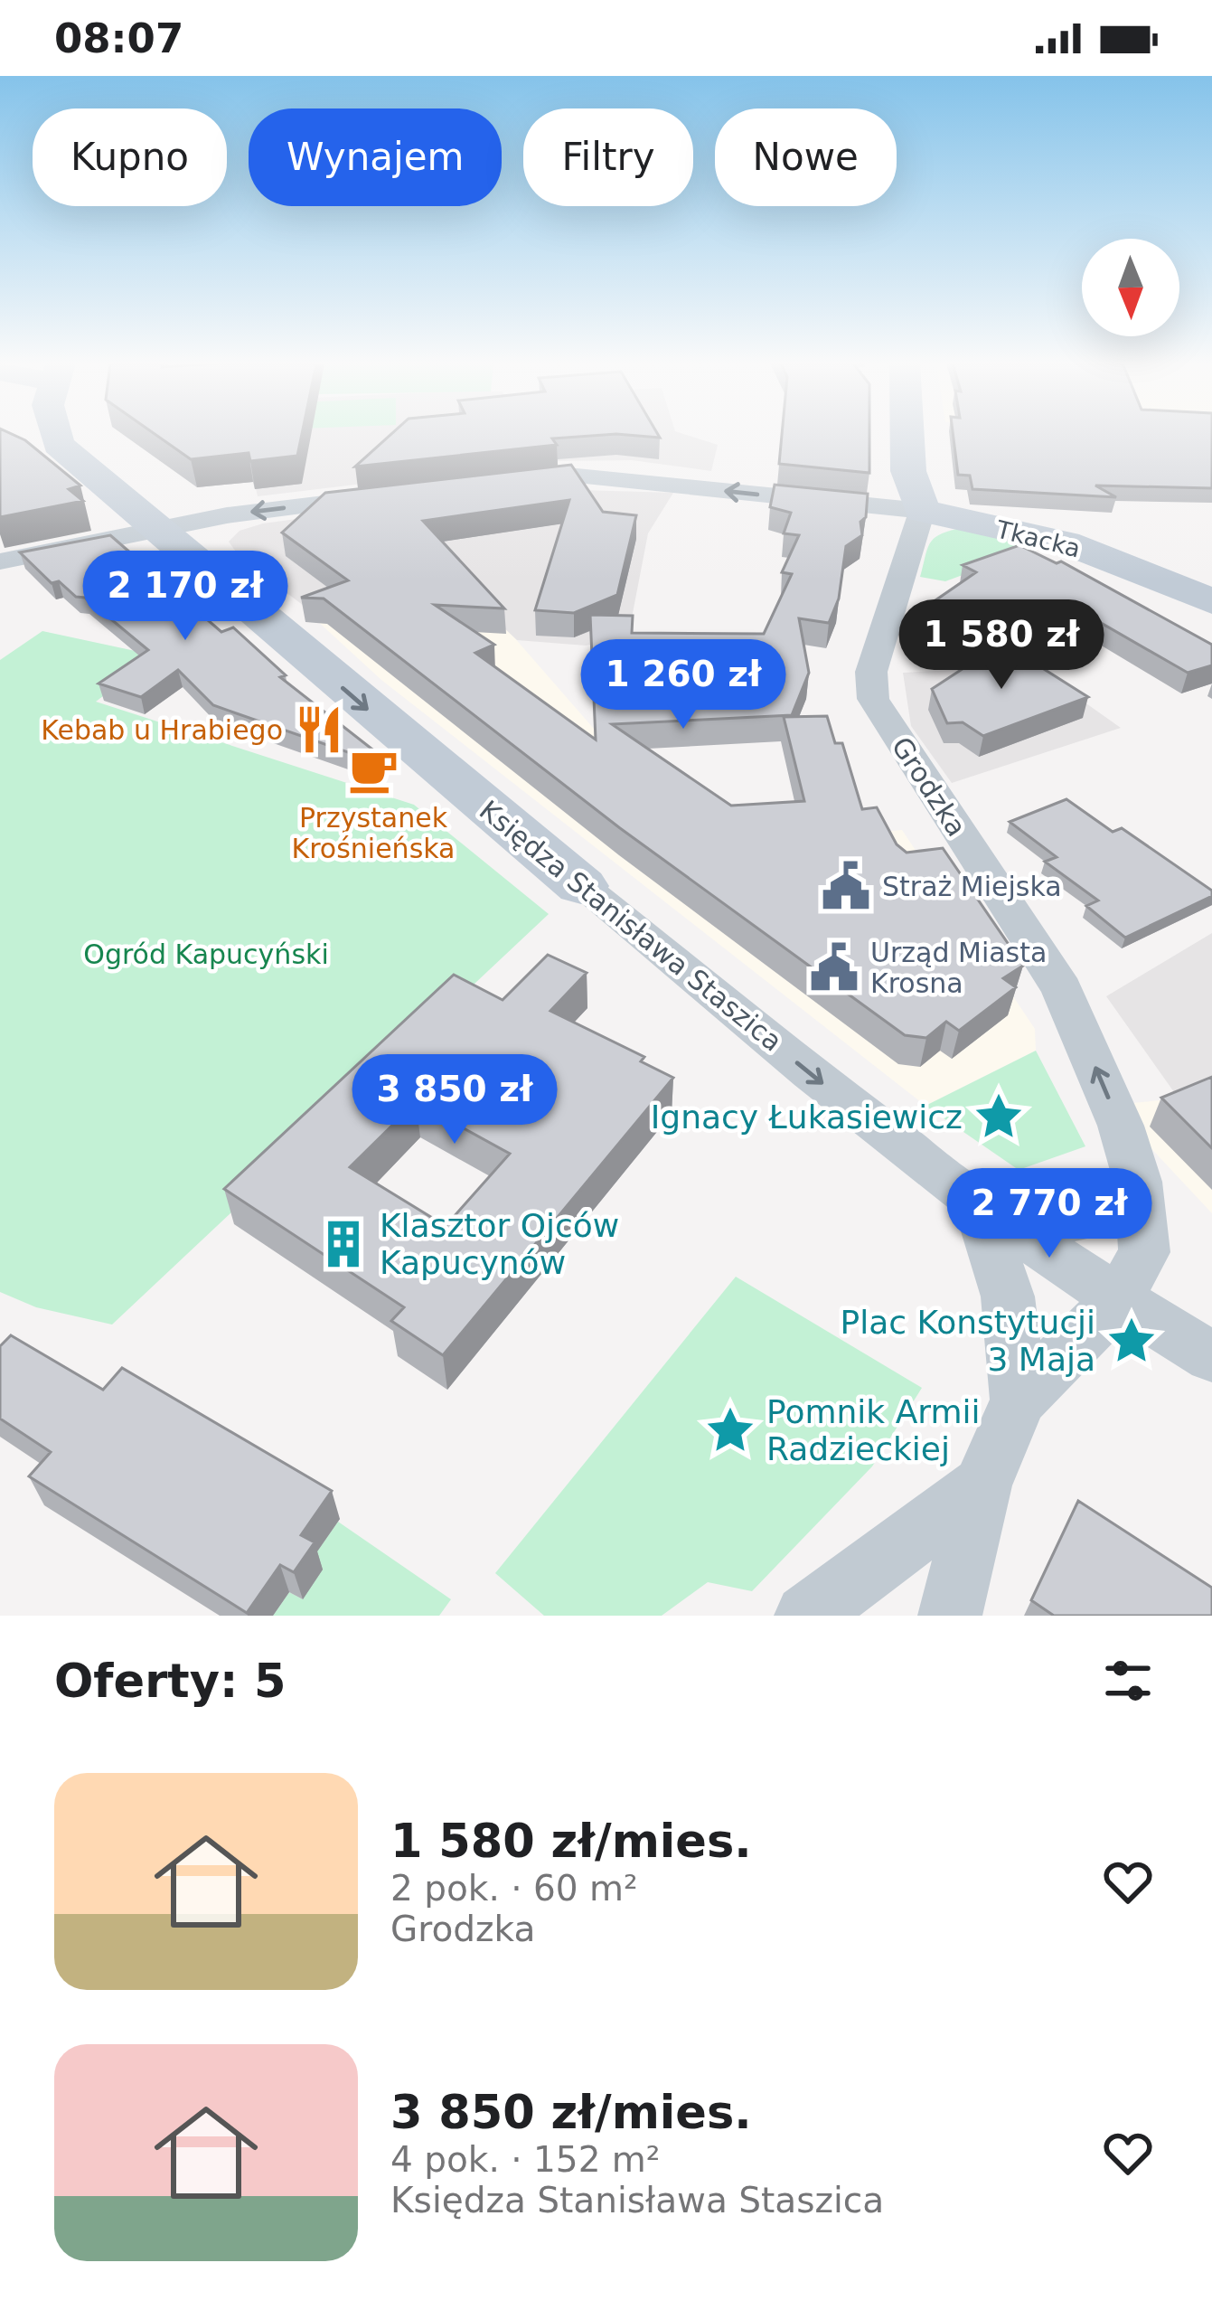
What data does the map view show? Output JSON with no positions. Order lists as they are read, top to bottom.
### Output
{
  "streets": {
    "street": ["Tkacka", "Grodzka", "Księdza Stanisława Staszica"]
  },
  "crossings": [
    ["Tkacka", "Grodzka"],
    ["Grodzka", "Księdza Stanisława Staszica"]
  ],
  "one_way": ["Grodzka", "Księdza Stanisława Staszica"],
  "parks": ["Ogród Kapucyński"],
  "places": {
    "restaurant": ["Kebab u Hrabiego"],
    "cafe": ["Przystanek Krośnieńska"],
    "public building": ["Straż Miejska", "Urząd Miasta Krosna"],
    "place": ["Ignacy Łukasiewicz", "Plac Konstytucji 3 Maja", "Pomnik Armii Radzieckiej"],
    "building": ["Klasztor Ojców Kapucynów"]
  },
  "north": "bottom",
  "page": {
    "status": "08:07",
    "chip": [
      "Kupno",
      "Wynajem",
      "Filtry",
      "Nowe"
    ],
    "price": [
      "2 170 zł",
      "1 580 zł",
      "1 260 zł",
      "3 850 zł",
      "2 770 zł"
    ],
    "heading": "Oferty: 5",
    "list": [
      {
        "name": "1 580 zł/mies.",
        "note": "2 pok. · 60 m² · Grodzka"
      },
      {
        "name": "3 850 zł/mies.",
        "note": "4 pok. · 152 m² · Księdza Stanisława Staszica"
      }
    ]
  }
}
